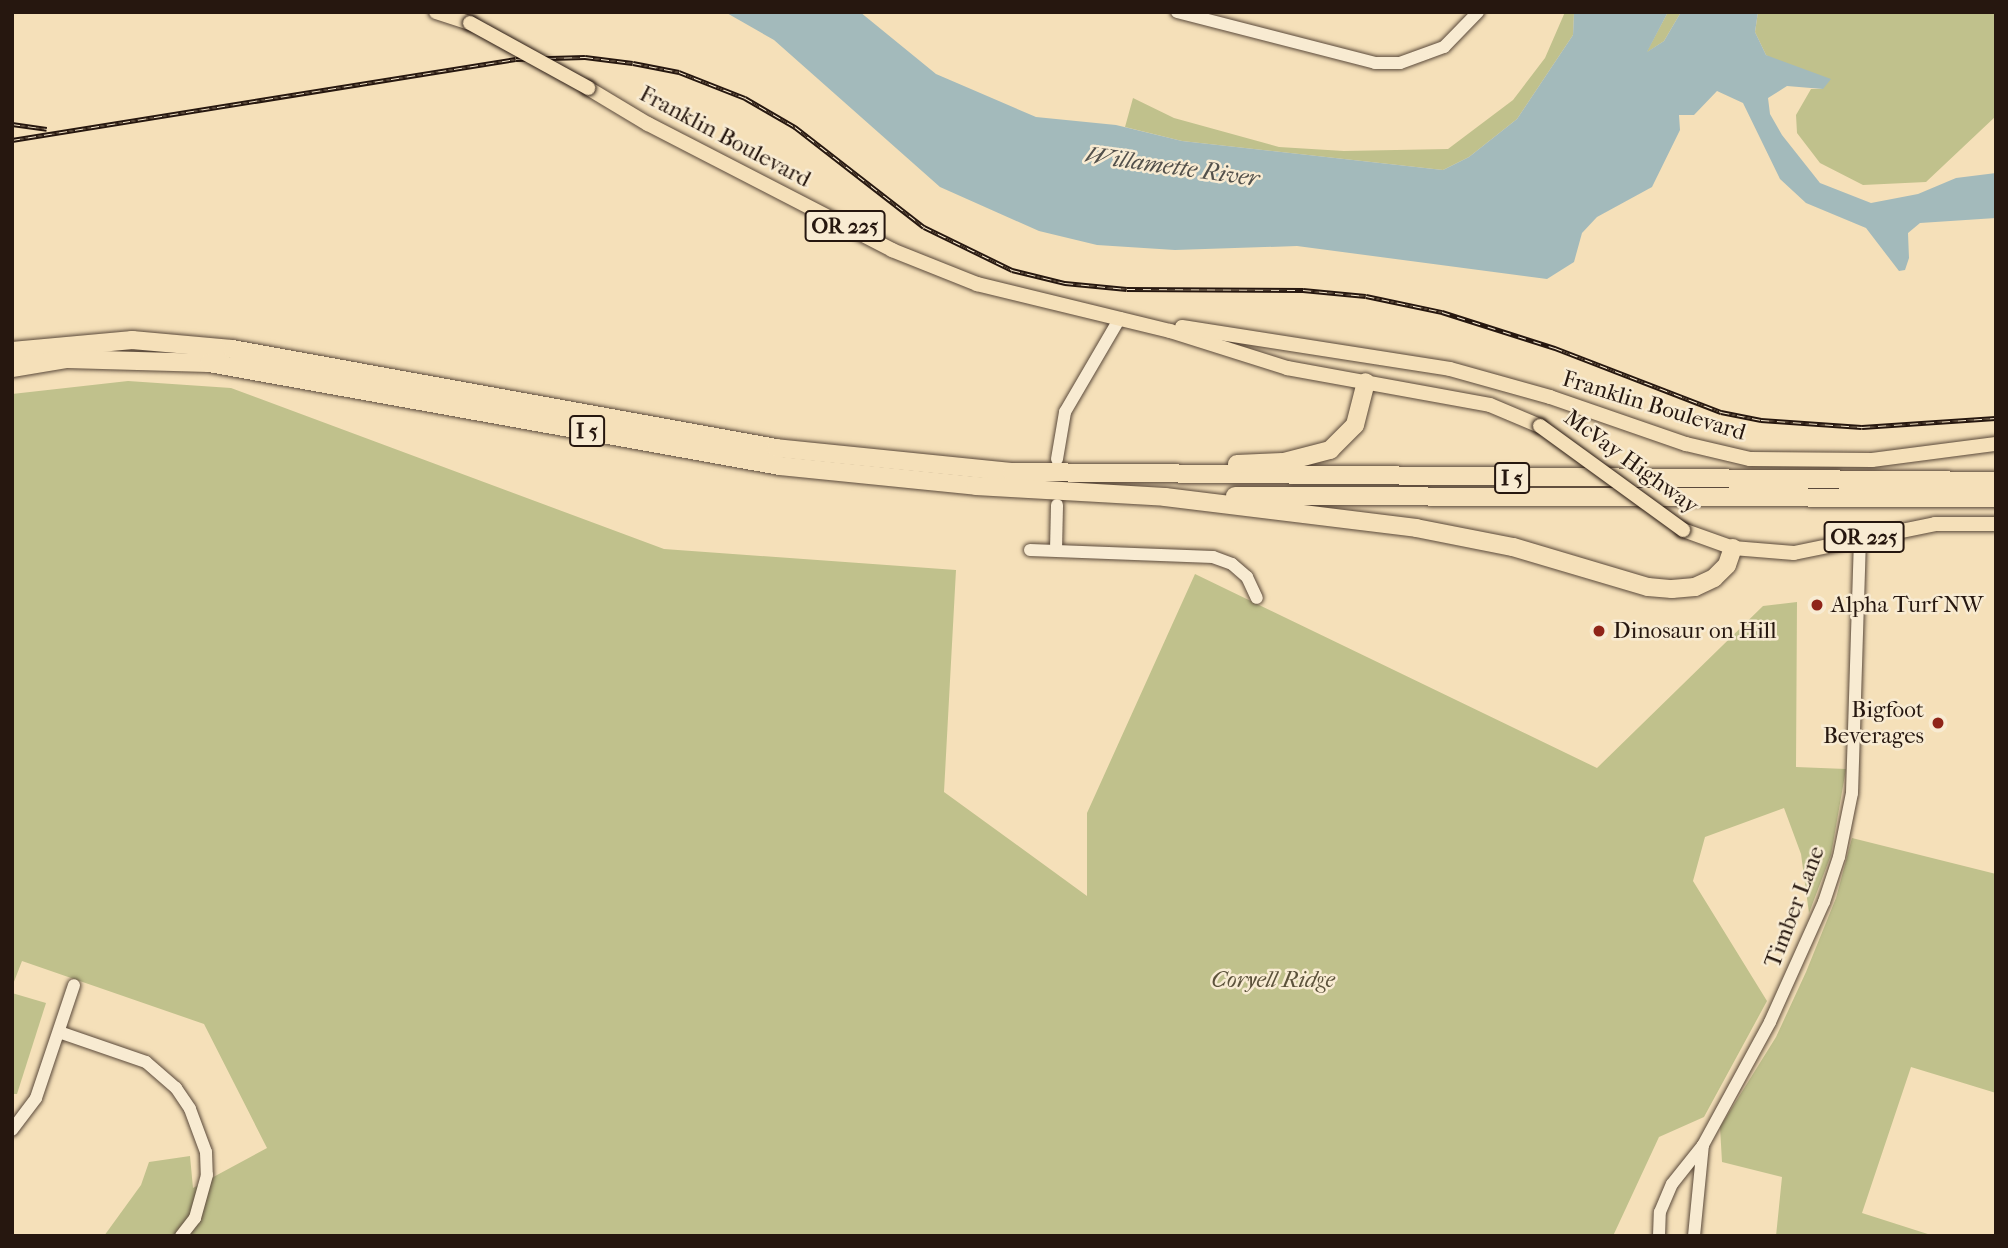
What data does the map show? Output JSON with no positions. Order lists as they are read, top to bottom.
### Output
{
  "streets": {
    "highway": ["I 5"],
    "main road": ["Franklin Boulevard", "OR 225", "McVay Highway"],
    "street": ["Timber Lane"]
  },
  "crossings": [
    ["Franklin Boulevard", "McVay Highway"],
    ["McVay Highway", "Timber Lane"]
  ],
  "water": ["Willamette River"],
  "parks": ["Coryell Ridge"],
  "places": ["Alpha Turf NW", "Dinosaur on Hill", "Bigfoot Beverages"]
}
